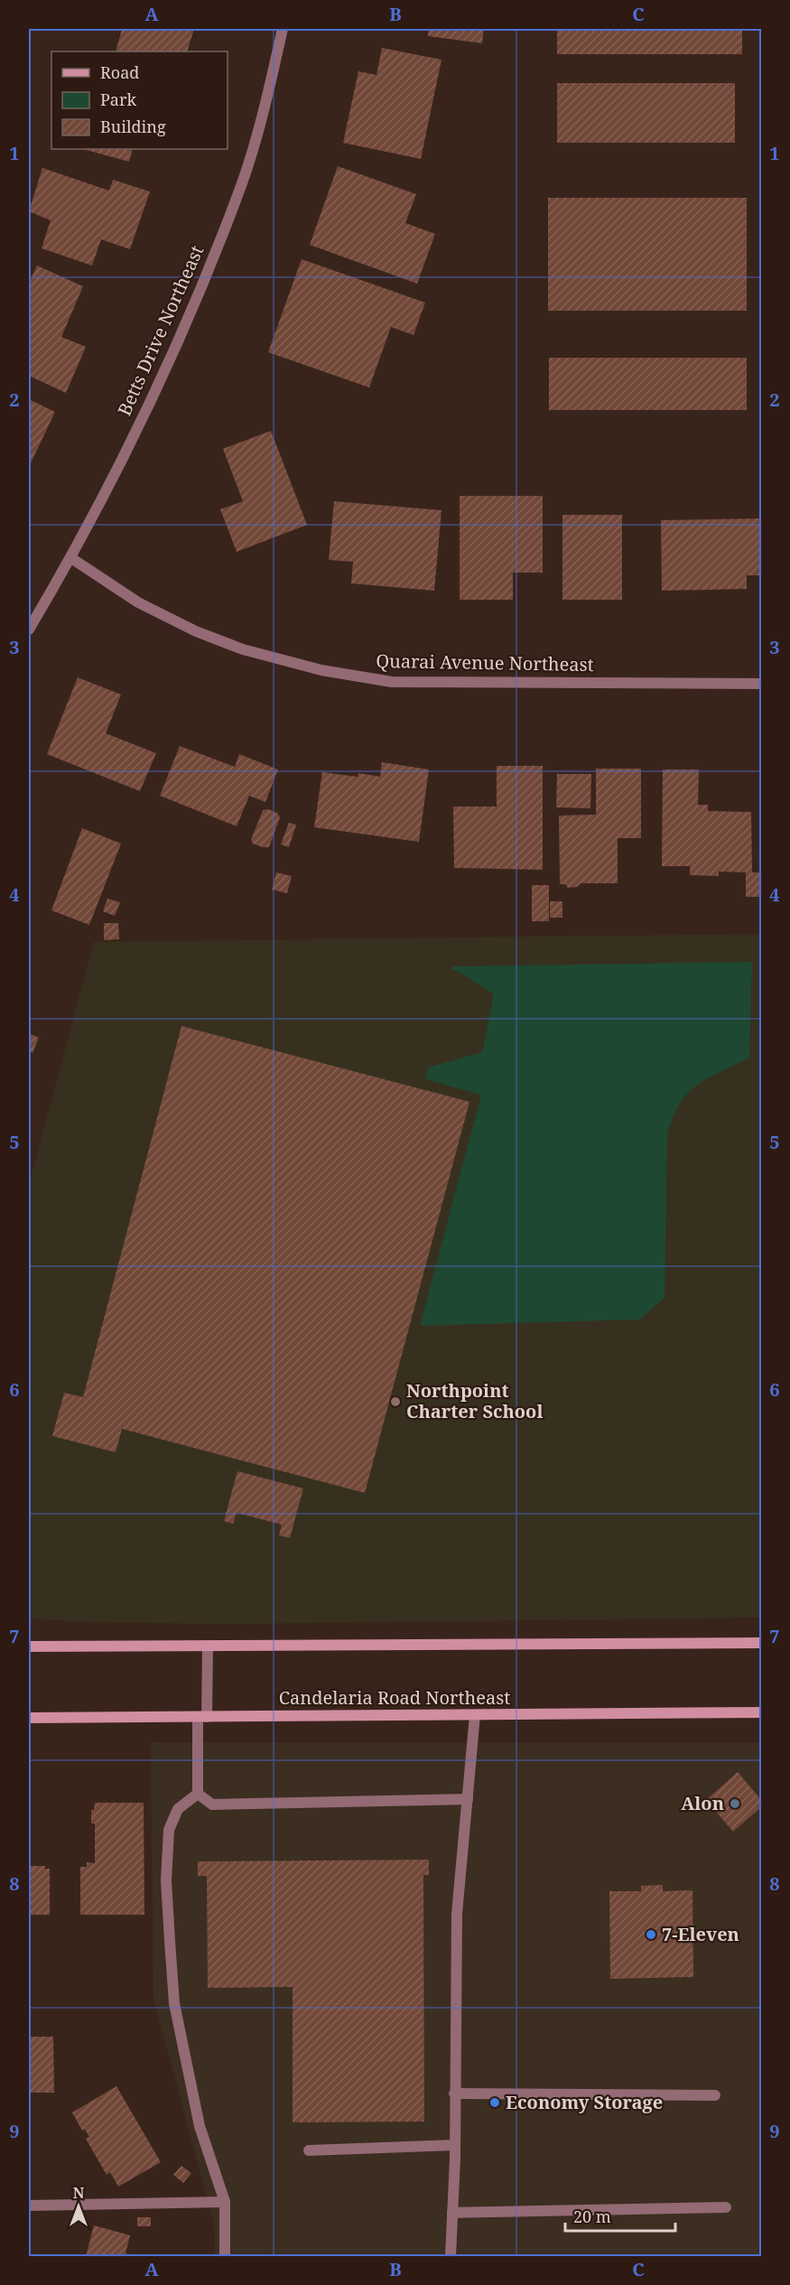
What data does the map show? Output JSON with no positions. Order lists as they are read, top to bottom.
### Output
{
  "streets": {
    "main road": ["Candelaria Road Northeast"],
    "street": ["Betts Drive Northeast", "Quarai Avenue Northeast"]
  },
  "crossings": [
    ["Betts Drive Northeast", "Quarai Avenue Northeast"]
  ],
  "places": [
    "Northpoint Charter School",
    "Alon",
    "7-Eleven",
    "Economy Storage"
  ],
  "legend": ["Road", "Park", "Building"],
  "scale_bar": "20 m",
  "north": "top",
  "grid": {
    "columns": ["A", "B", "C"],
    "rows": [
      "1",
      "2",
      "3",
      "4",
      "5",
      "6",
      "7",
      "8",
      "9"
    ]
  }
}
